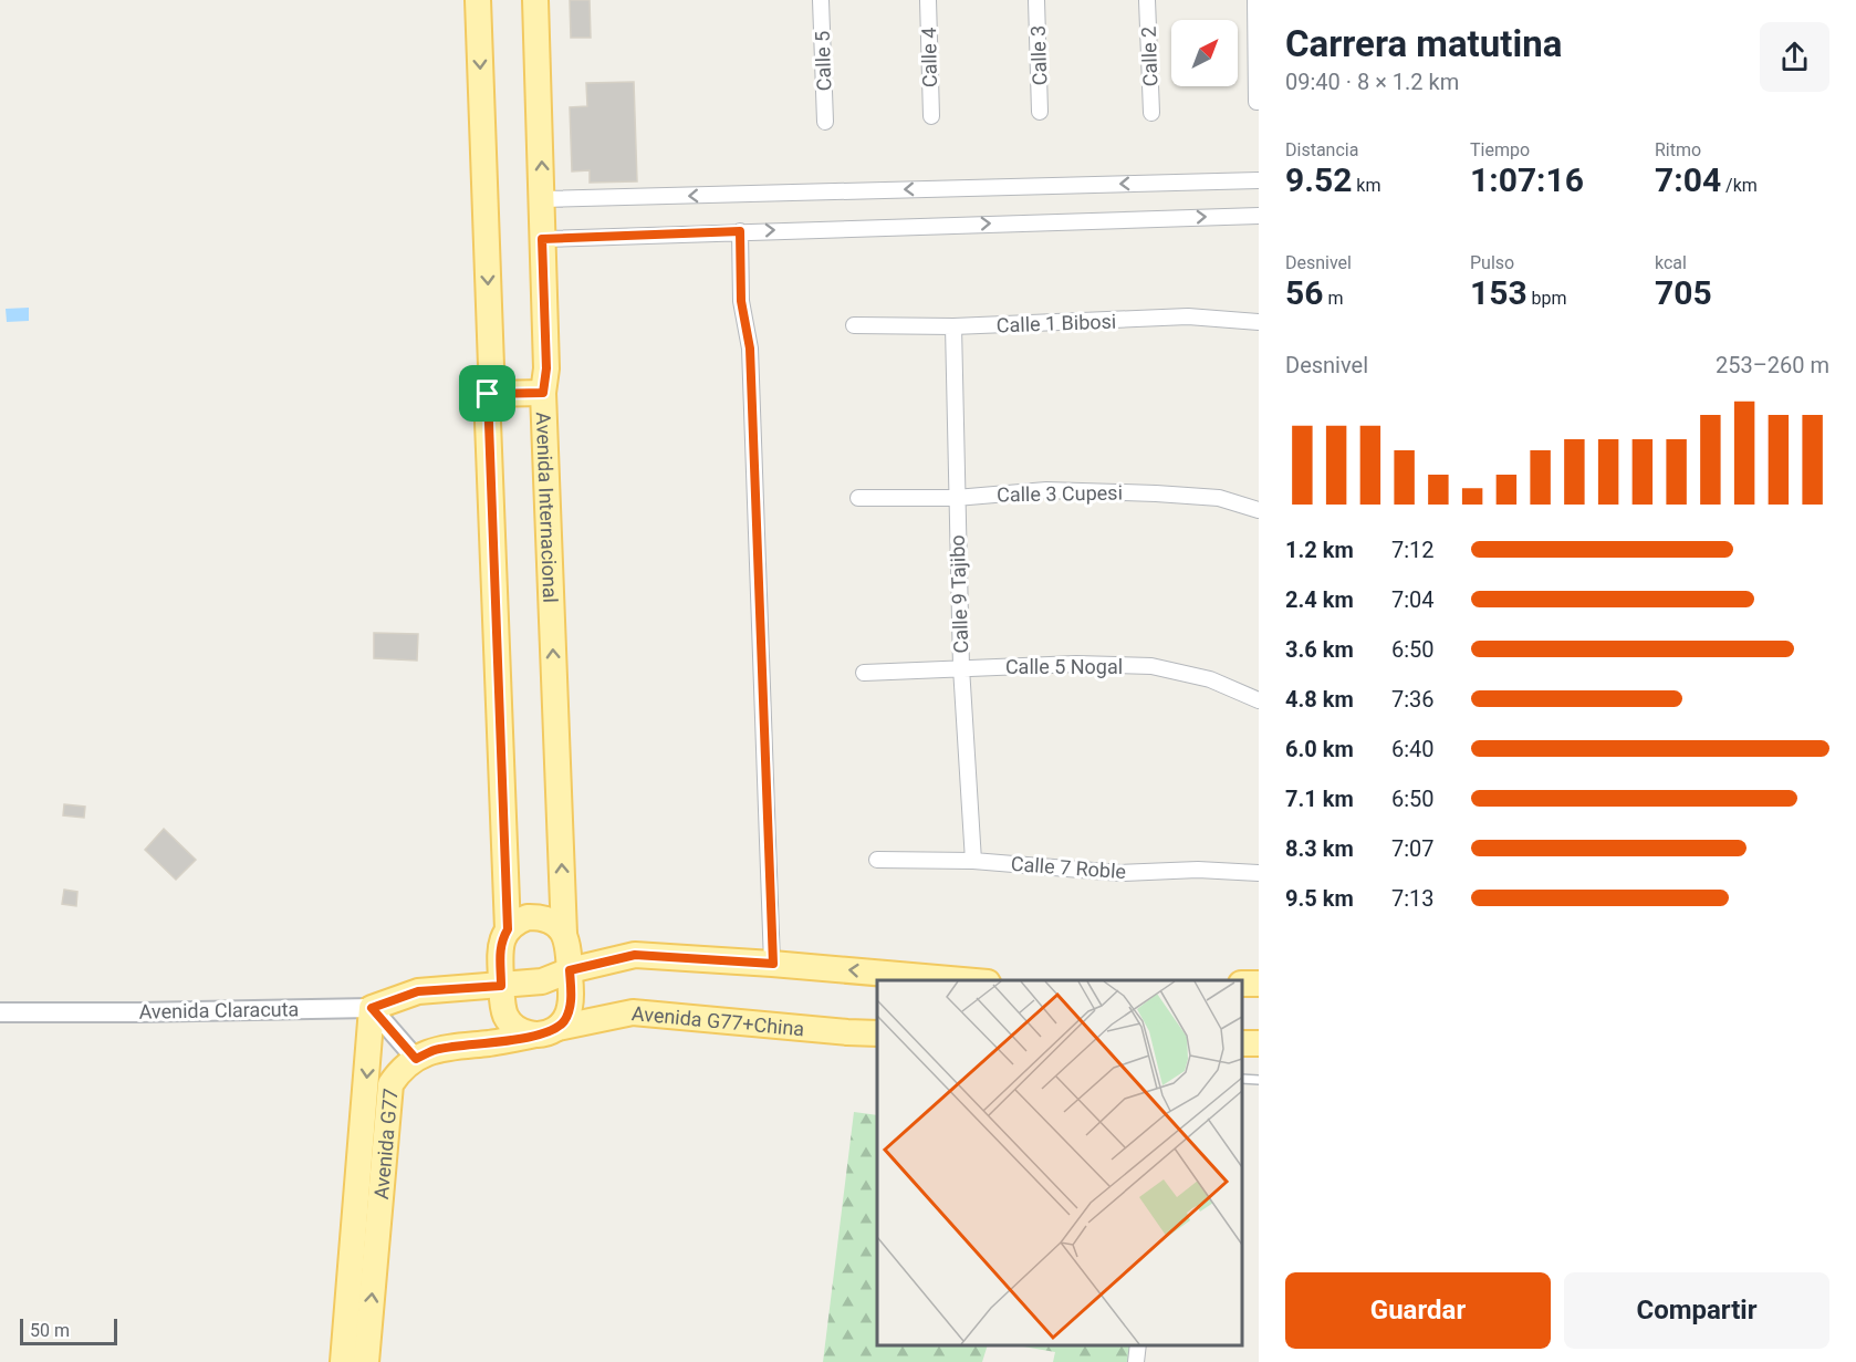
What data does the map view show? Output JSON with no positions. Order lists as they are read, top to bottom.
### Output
{
  "streets": {
    "main road": ["Avenida Internacional", "Avenida G77+China", "Avenida G77"],
    "street": [
      "Calle 3",
      "Calle 2",
      "Calle 4",
      "Calle 5",
      "Calle 1 Bibosi",
      "Calle 3 Cupesi",
      "Calle 9 Tajibo",
      "Calle 5 Nogal",
      "Calle 7 Roble",
      "Avenida Claracuta"
    ]
  },
  "crossings": [
    ["Calle 1 Bibosi", "Calle 9 Tajibo"],
    ["Calle 3 Cupesi", "Calle 9 Tajibo"],
    ["Calle 9 Tajibo", "Calle 5 Nogal"],
    ["Calle 9 Tajibo", "Calle 7 Roble"],
    ["Avenida Claracuta", "Avenida G77"],
    ["Avenida G77+China", "Avenida G77"]
  ],
  "scale_bar": "50 m",
  "north": "top right",
  "page": {
    "heading": ["Carrera matutina", "09:40 · 8 × 1.2 km"],
    "stats": [
      ["Distancia", "9.52 km"],
      ["Tiempo", "1:07:16"],
      ["Ritmo", "7:04 /km"],
      ["Desnivel", "56 m"],
      ["Pulso", "153 bpm"],
      ["kcal", "705"]
    ],
    "chart": ["Desnivel", "253–260 m"],
    "list": [
      {
        "name": "1.2 km",
        "note": "7:12"
      },
      {
        "name": "2.4 km",
        "note": "7:04"
      },
      {
        "name": "3.6 km",
        "note": "6:50"
      },
      {
        "name": "4.8 km",
        "note": "7:36"
      },
      {
        "name": "6.0 km",
        "note": "6:40"
      },
      {
        "name": "7.1 km",
        "note": "6:50"
      },
      {
        "name": "8.3 km",
        "note": "7:07"
      },
      {
        "name": "9.5 km",
        "note": "7:13"
      }
    ],
    "buttons": ["Guardar", "Compartir"],
    "scale": "50 m"
  }
}
